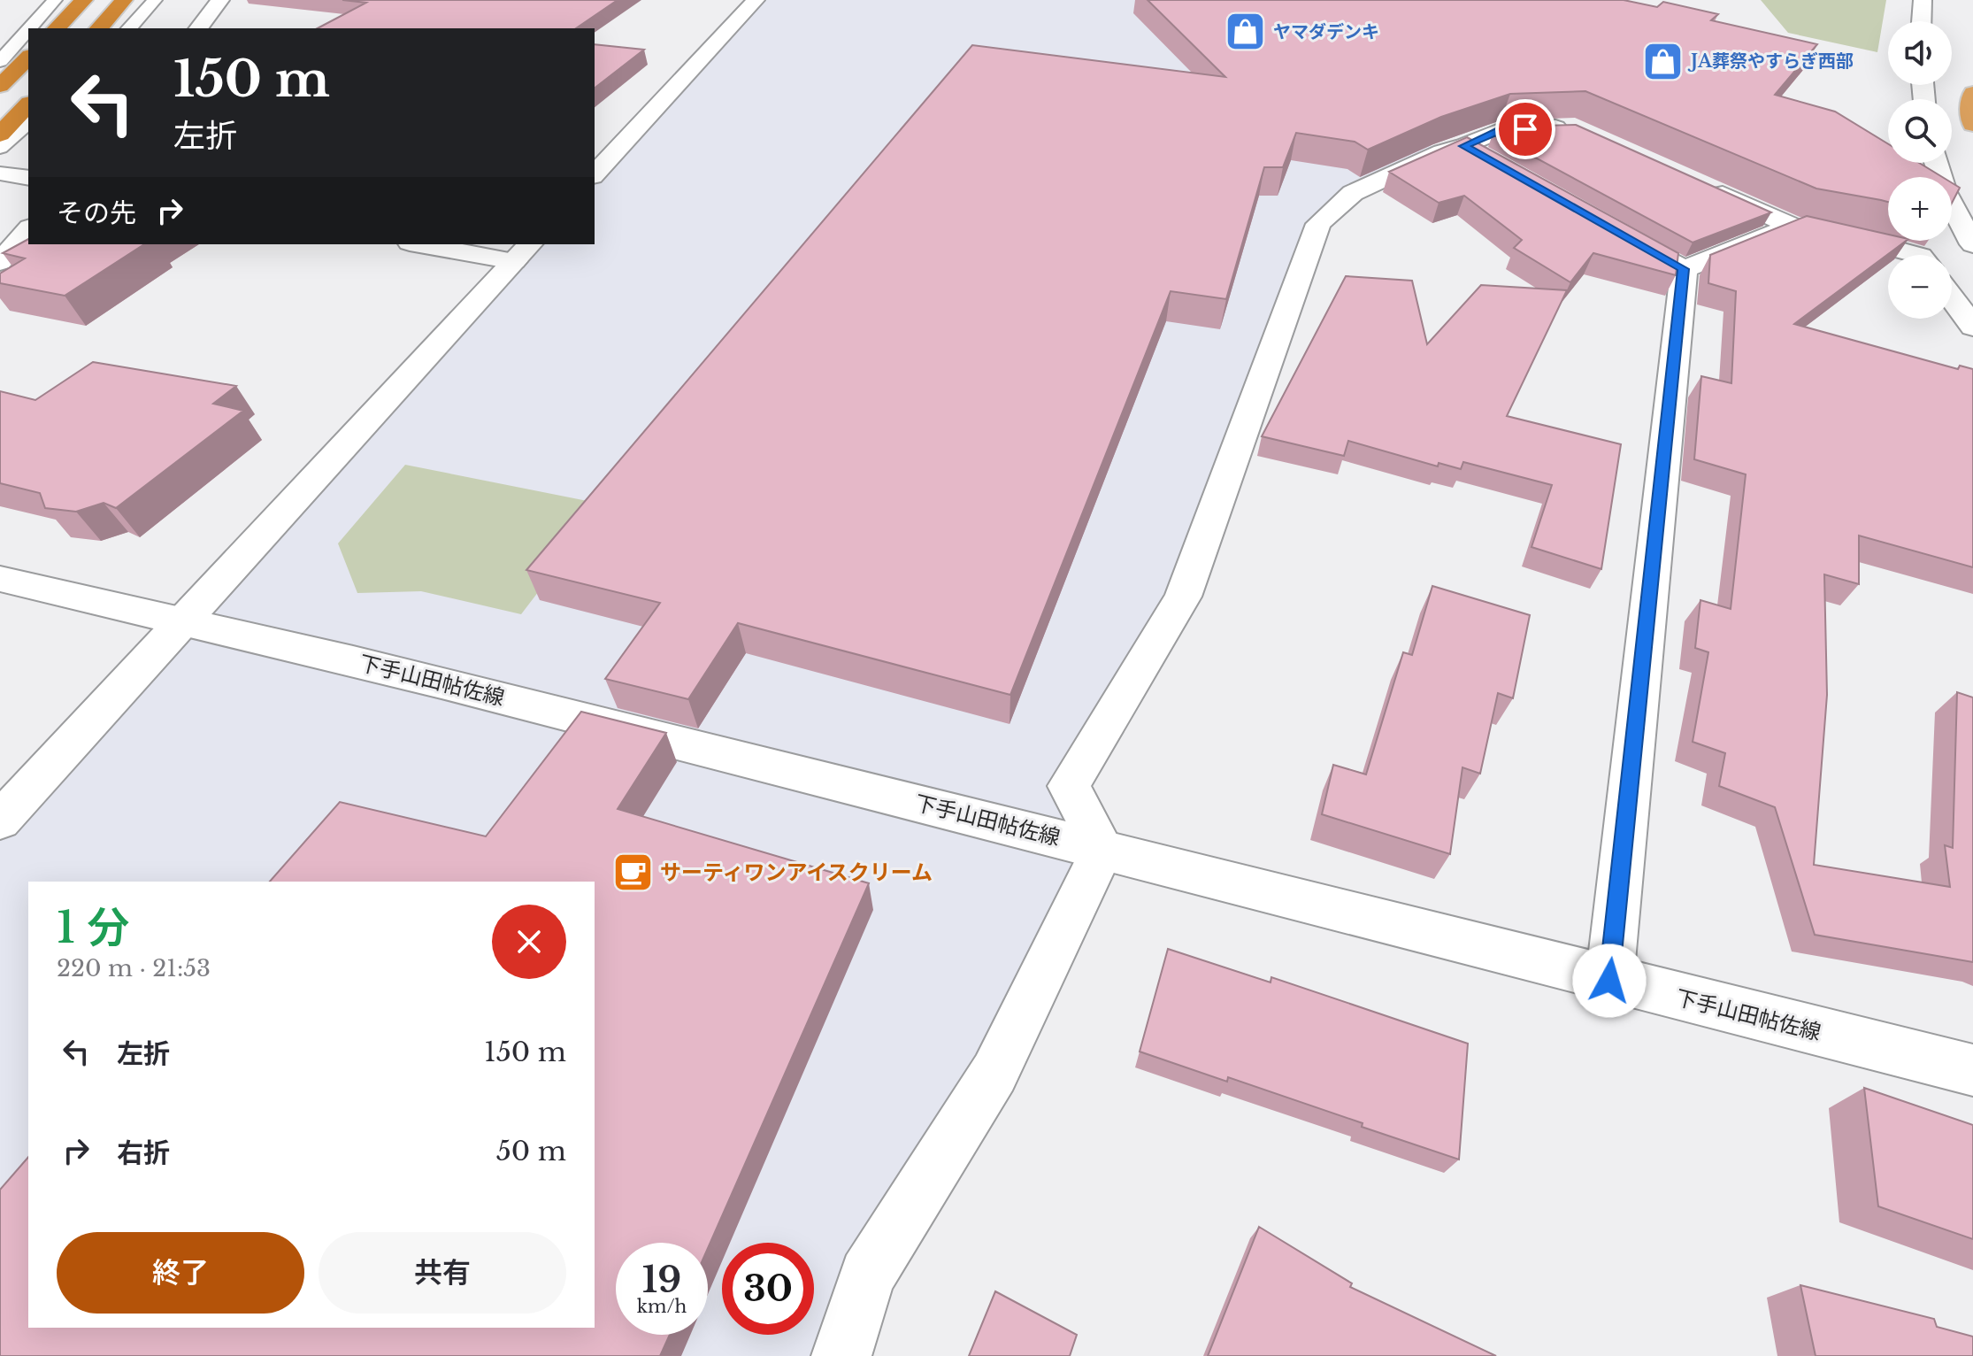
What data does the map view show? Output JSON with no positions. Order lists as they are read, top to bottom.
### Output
{
  "streets": {
    "street": ["下手山田帖佐線"]
  },
  "places": {
    "shop": ["ヤマダデンキ", "JA葬祭やすらぎ西部"],
    "cafe": ["サーティワンアイスクリーム"]
  },
  "page": {
    "map_buttons": ["+", "−"],
    "turn": ["150 m", "左折"],
    "then": "その先",
    "heading": ["1 分", "220 m · 21:53"],
    "list": [
      {
        "name": "左折",
        "value": "150 m"
      },
      {
        "name": "右折",
        "value": "50 m"
      }
    ],
    "buttons": ["終了", "共有"],
    "speed": "19 km/h",
    "limit": "30"
  }
}
